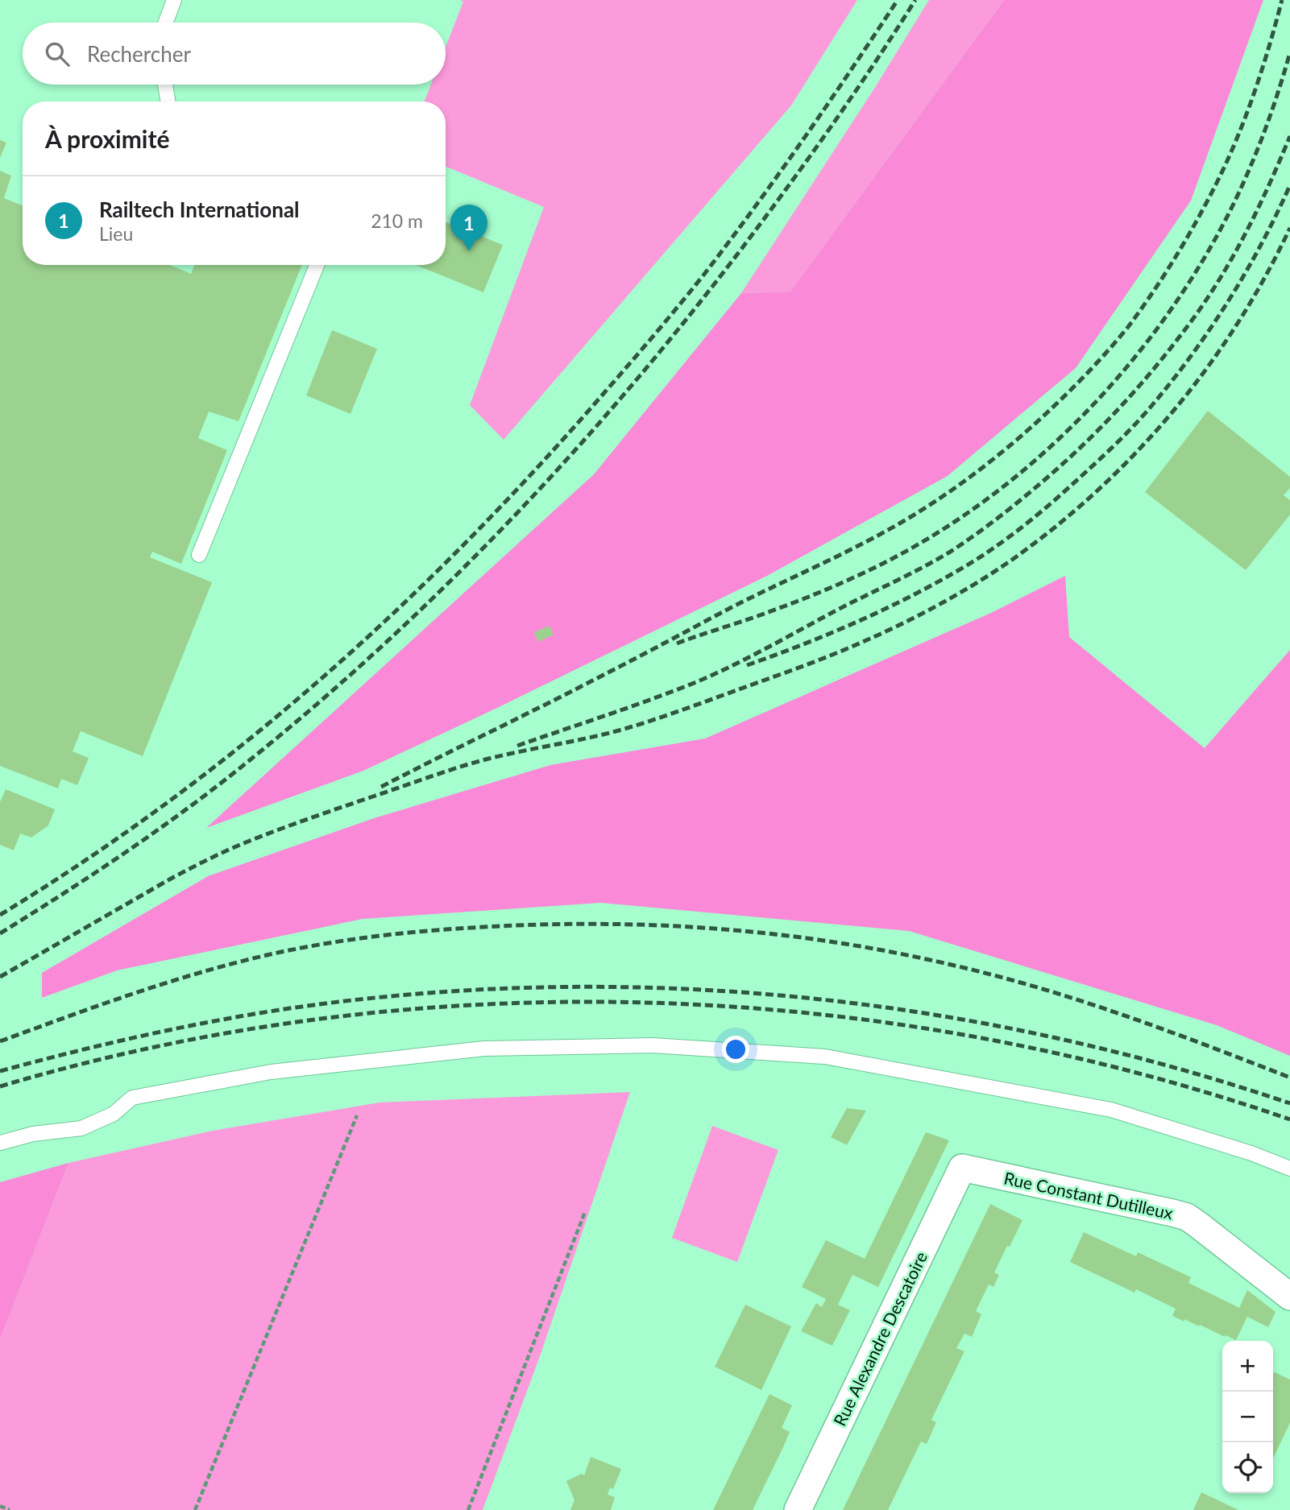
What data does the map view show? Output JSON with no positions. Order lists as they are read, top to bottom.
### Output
{
  "streets": {
    "street": ["Rue Constant Dutilleux", "Rue Alexandre Descatoire"]
  },
  "crossings": [
    ["Rue Constant Dutilleux", "Rue Alexandre Descatoire"]
  ],
  "page": {
    "search": "Rechercher",
    "heading": "À proximité",
    "list": [
      {
        "mark": "1",
        "name": "Railtech International",
        "note": "Lieu",
        "value": "210 m"
      }
    ],
    "pins": "1",
    "map_buttons": ["+", "−"]
  }
}
